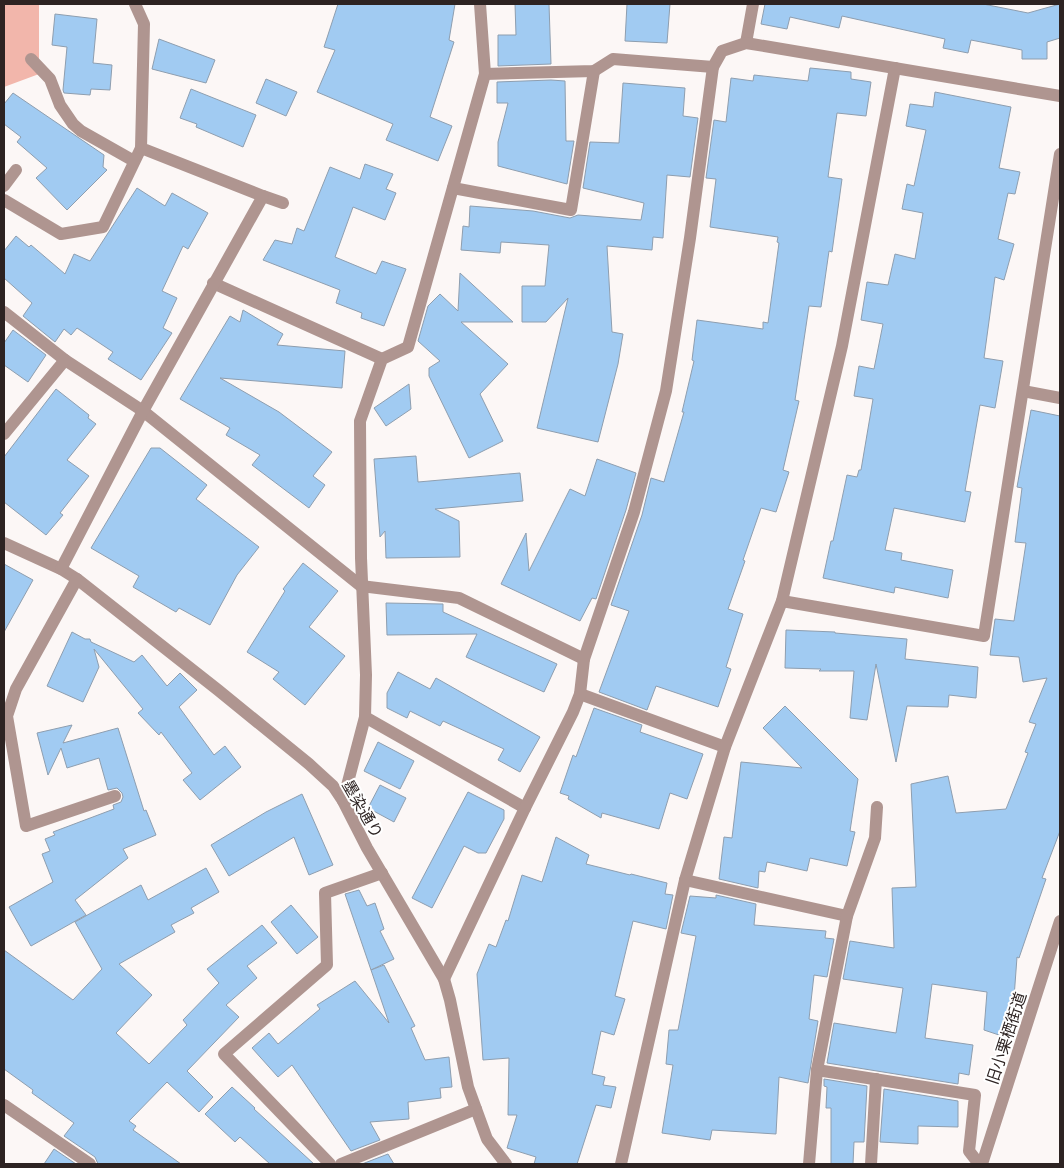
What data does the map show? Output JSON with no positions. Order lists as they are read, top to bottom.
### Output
{
  "streets": {
    "street": ["墨染通り", "旧小栗栖街道"]
  }
}
